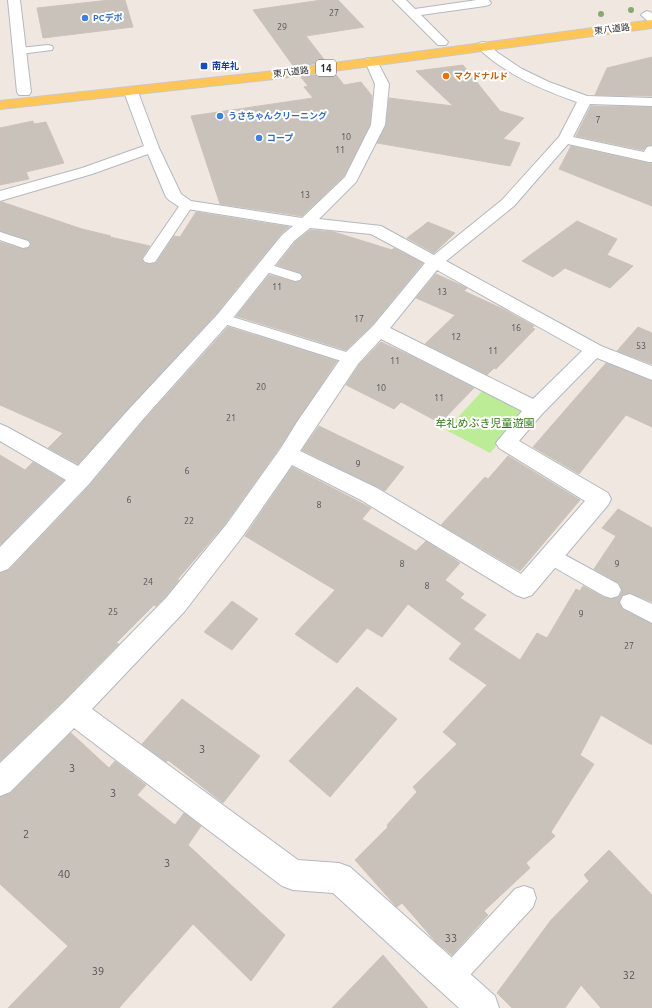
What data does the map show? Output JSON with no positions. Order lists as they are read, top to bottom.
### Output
{
  "streets": {
    "main road": ["東八道路", "14"]
  },
  "parks": ["牟礼めぶき児童遊園"],
  "places": {
    "other": [
      "PCデポ",
      "マクドナルド",
      "うさちゃんクリーニング",
      "コープ"
    ],
    "transit": ["南牟礼"]
  },
  "house_numbers": [
    "27",
    "29",
    "7",
    "10",
    "11",
    "13",
    "11",
    "13",
    "17",
    "16",
    "12",
    "53",
    "11",
    "11",
    "20",
    "10",
    "11",
    "21",
    "9",
    "6",
    "6",
    "8",
    "22",
    "8",
    "9",
    "24",
    "8",
    "25",
    "9",
    "27",
    "3",
    "3",
    "3",
    "2",
    "3",
    "40",
    "33",
    "39",
    "32"
  ]
}
